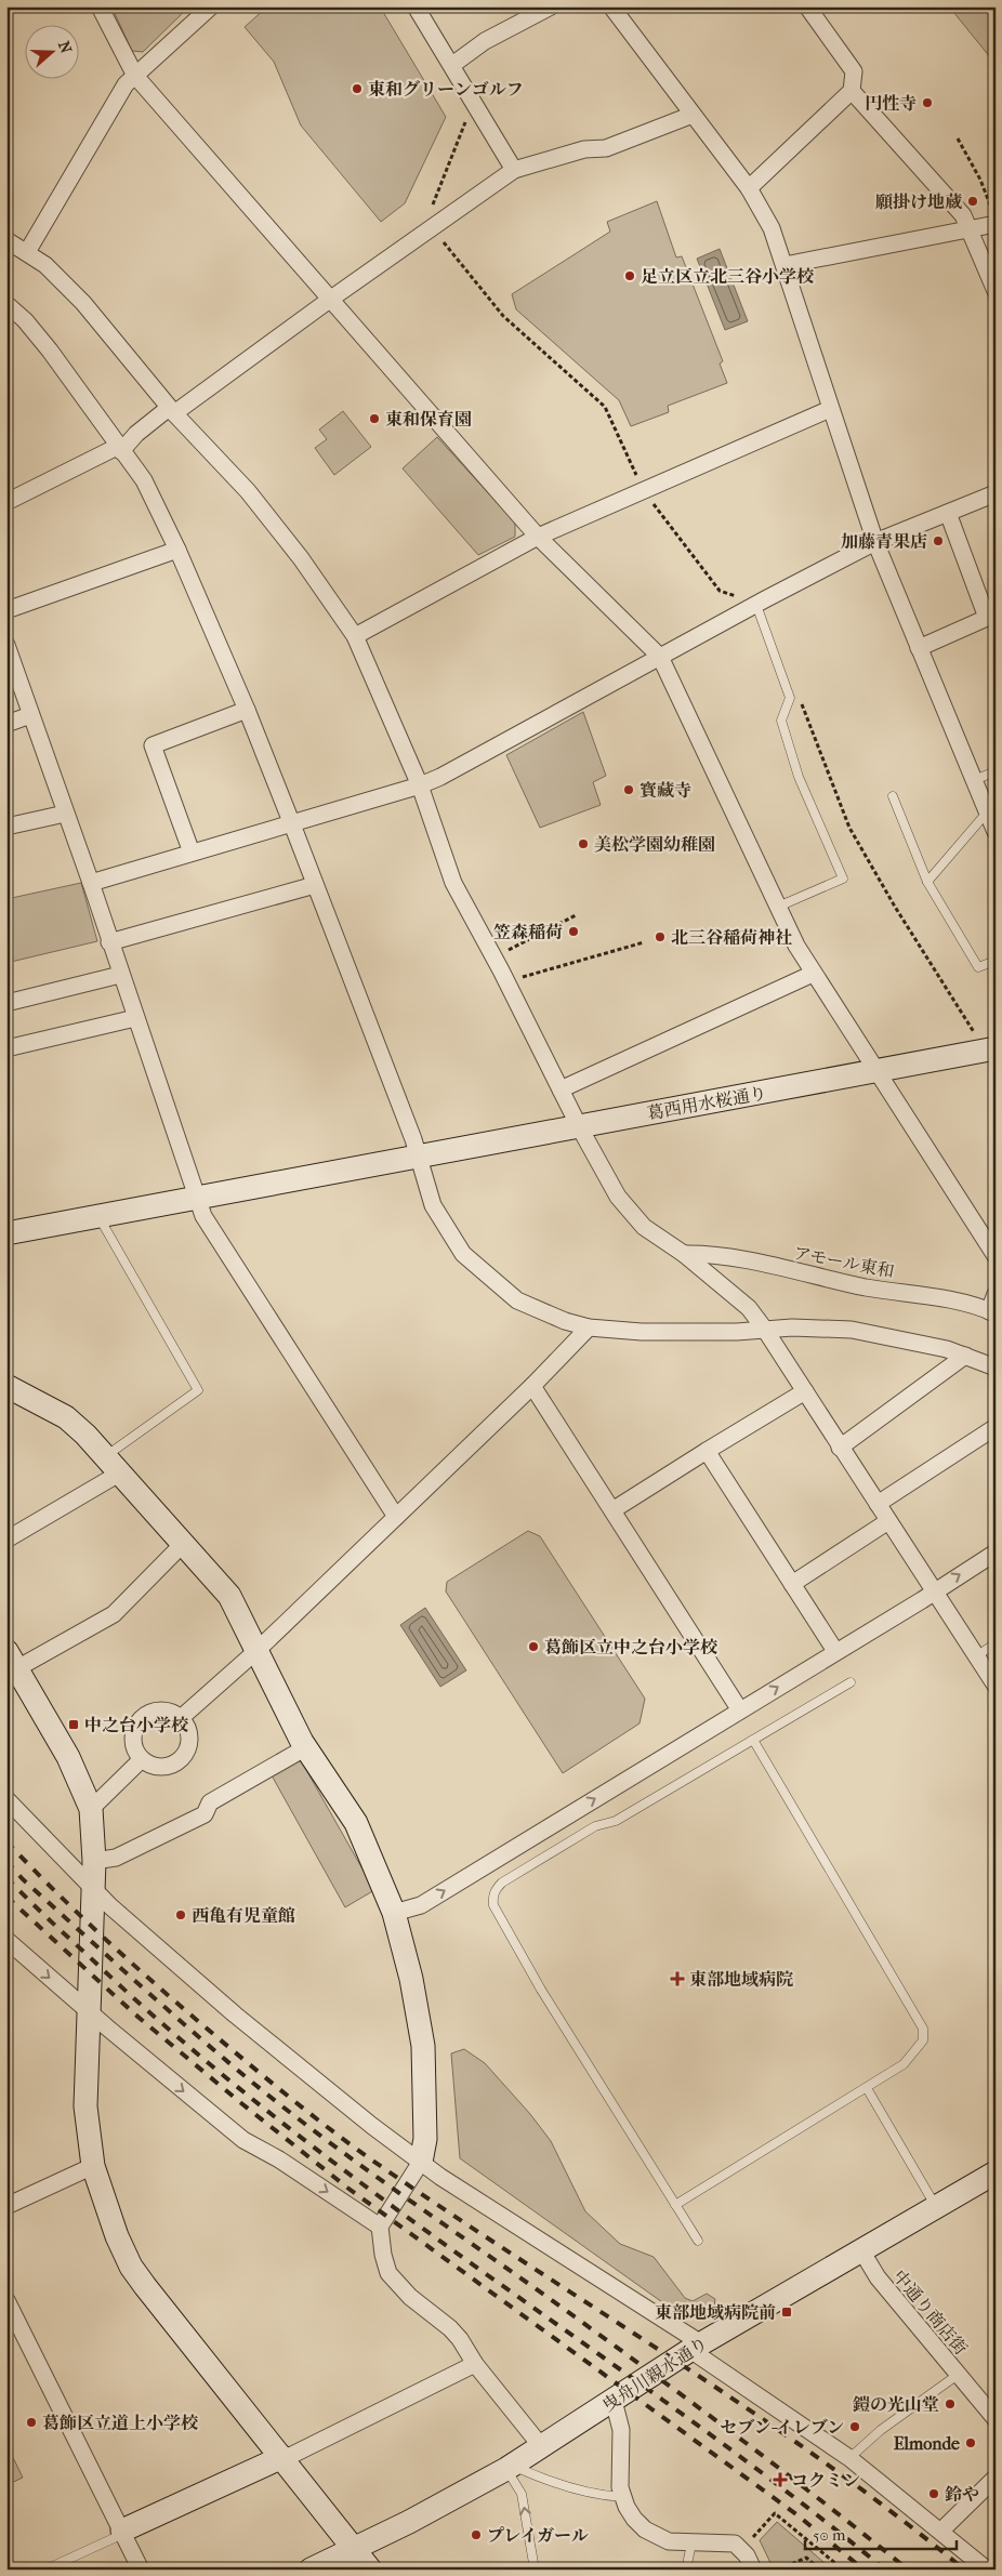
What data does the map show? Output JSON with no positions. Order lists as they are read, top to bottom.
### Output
{
  "streets": {
    "street": [
      "葛西用水桜通り",
      "アモール東和",
      "中通り商店街",
      "曳舟川親水通り"
    ]
  },
  "crossings": [
    ["中通り商店街", "曳舟川親水通り"]
  ],
  "places": {
    "other": [
      "東和グリーンゴルフ",
      "円性寺",
      "願掛け地蔵",
      "足立区立北三谷小学校",
      "東和保育園",
      "加藤青果店",
      "寳藏寺",
      "美松学園幼稚園",
      "笠森稲荷",
      "北三谷稲荷神社",
      "葛飾区立中之台小学校",
      "西亀有児童館",
      "鎧の光山堂",
      "葛飾区立道上小学校",
      "セブン-イレブン",
      "Elmonde",
      "鈴や",
      "プレイガール"
    ],
    "transit": ["中之台小学校", "東部地域病院前"],
    "health": ["東部地域病院", "コクミン"]
  },
  "scale_bar": "50 m",
  "north": "right"
}
